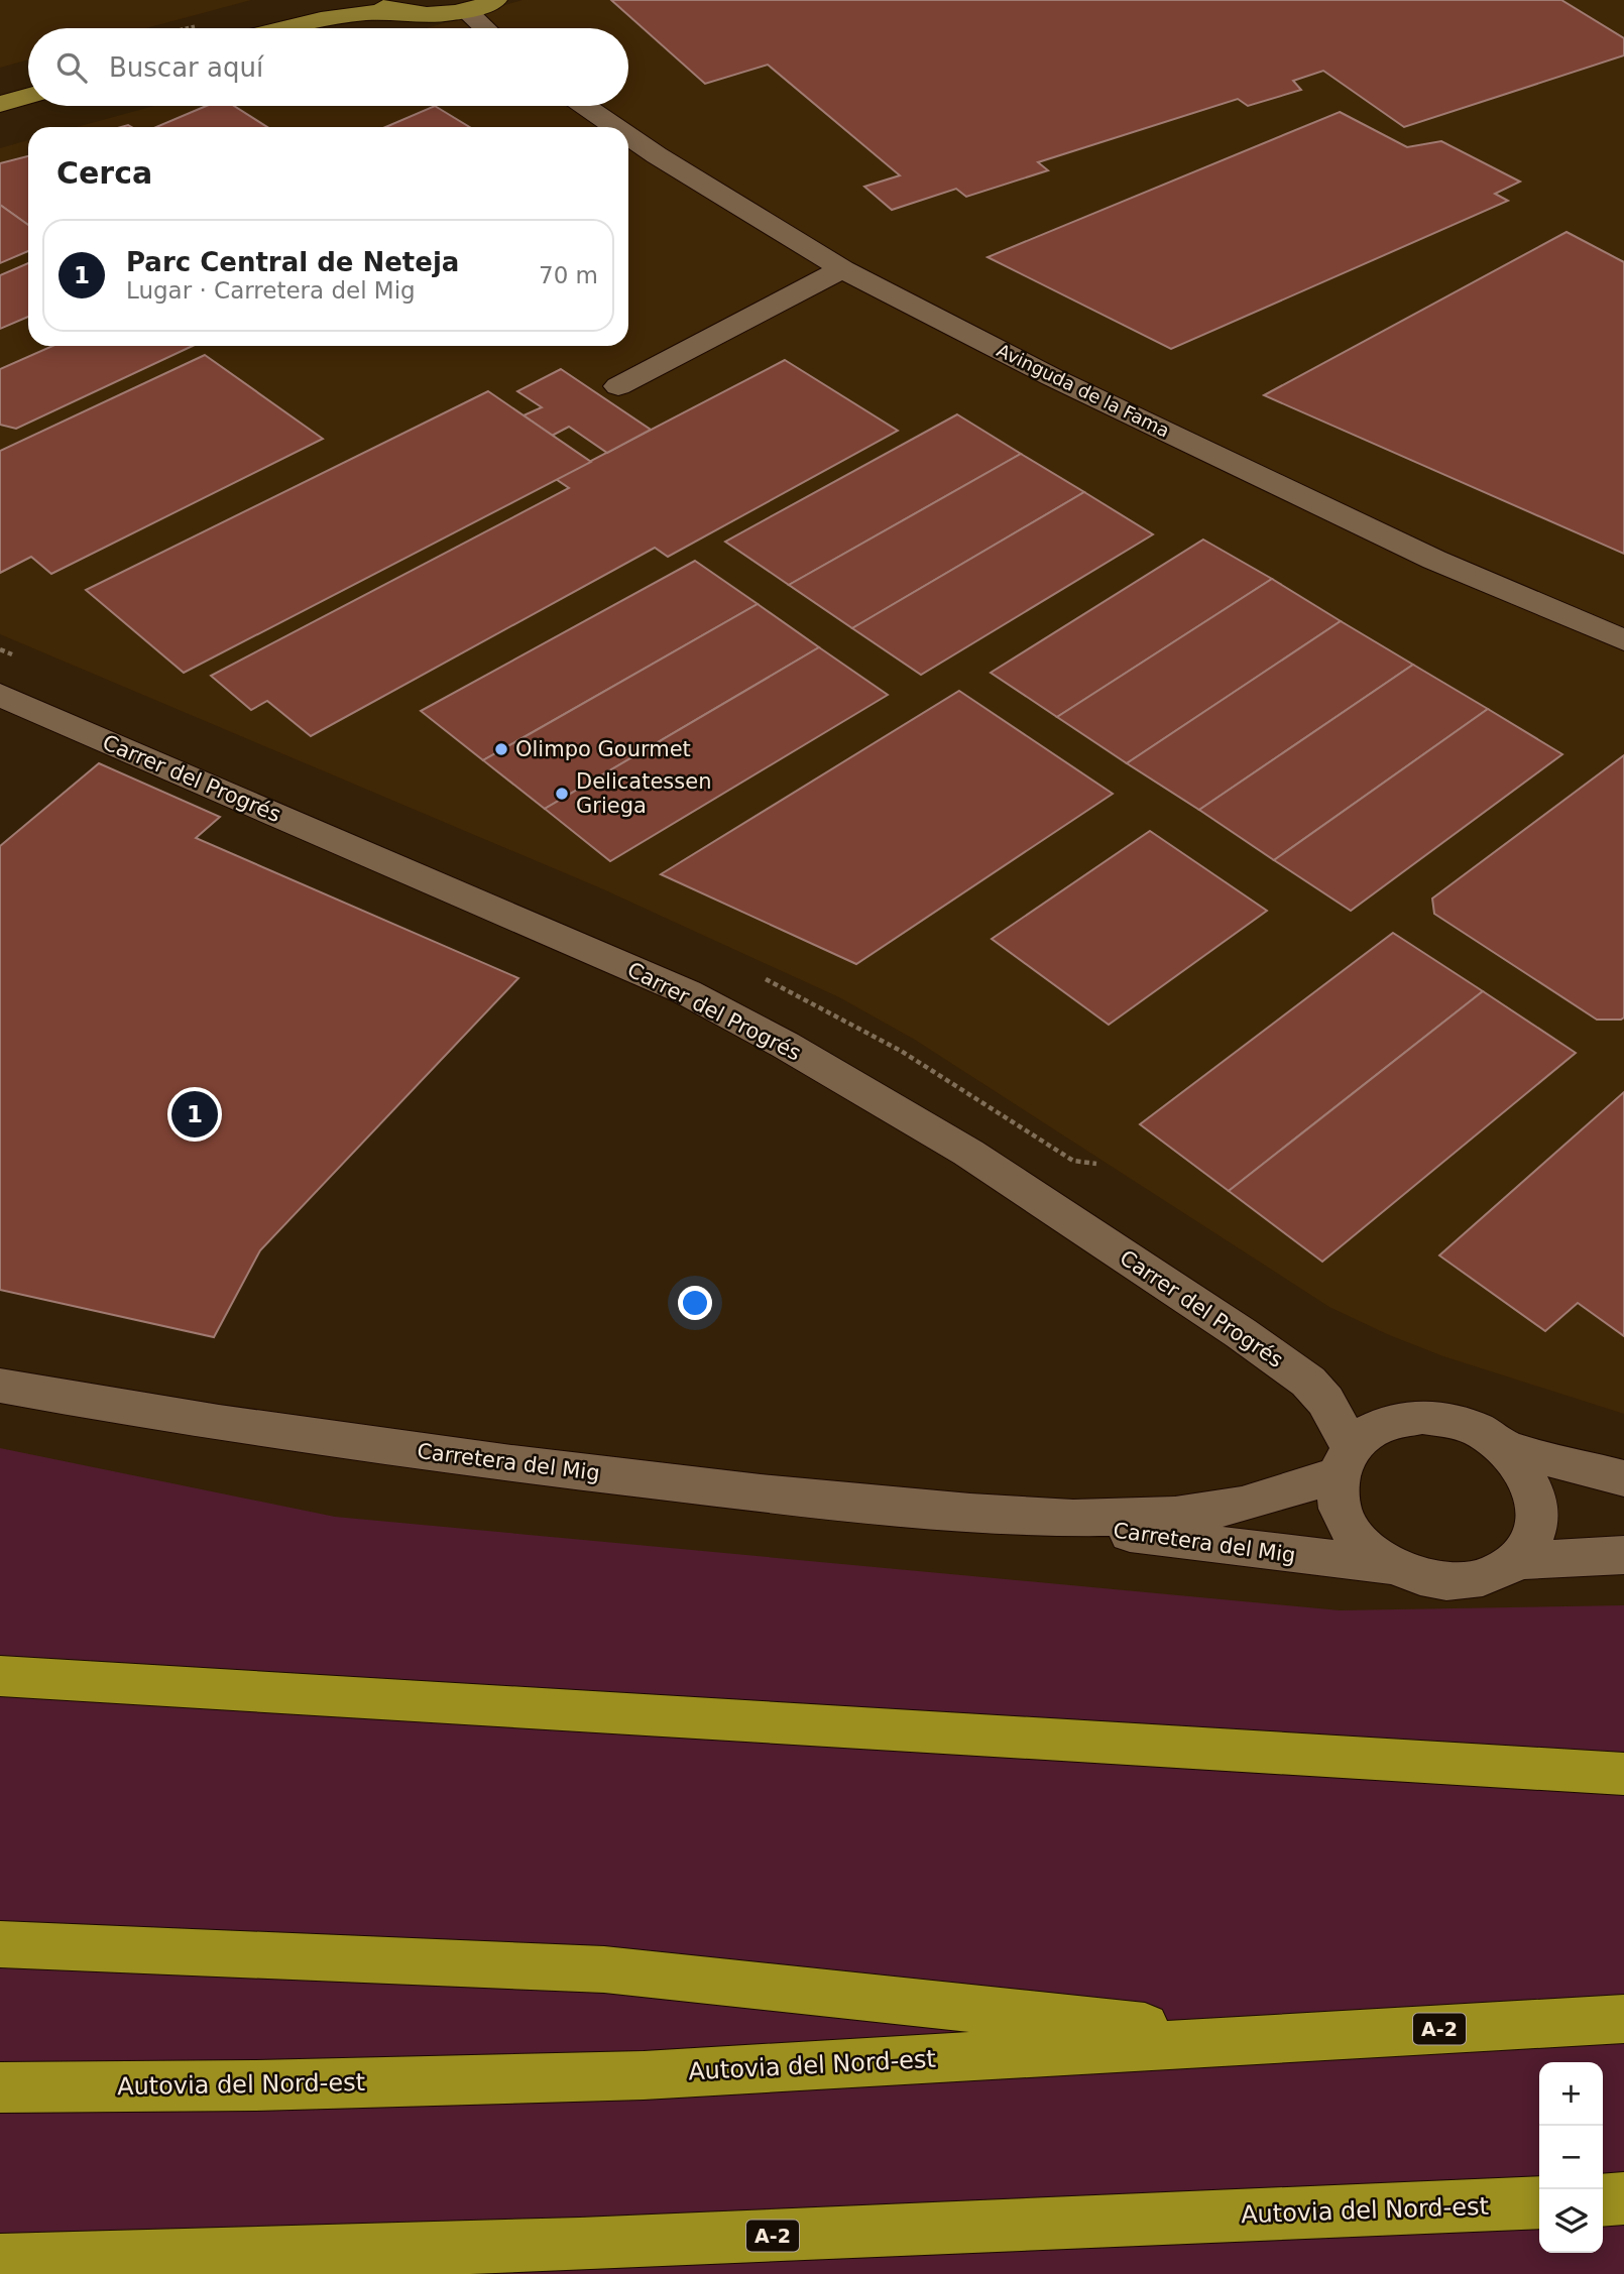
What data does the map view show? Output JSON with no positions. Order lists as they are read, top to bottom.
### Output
{
  "streets": {
    "highway": ["A-2", "Autovia del Nord-est"],
    "street": ["Avinguda de la Fama", "Carrer del Progrés", "Carretera del Mig"]
  },
  "crossings": [
    ["Carrer del Progrés", "Carretera del Mig"]
  ],
  "places": ["Olimpo Gourmet", "Delicatessen Griega"],
  "page": {
    "search": "Buscar aquí",
    "heading": "Cerca",
    "list": [
      {
        "mark": "1",
        "name": "Parc Central de Neteja",
        "note": "Lugar · Carretera del Mig",
        "value": "70 m"
      }
    ],
    "pins": "1",
    "map_buttons": ["+", "−"]
  }
}
